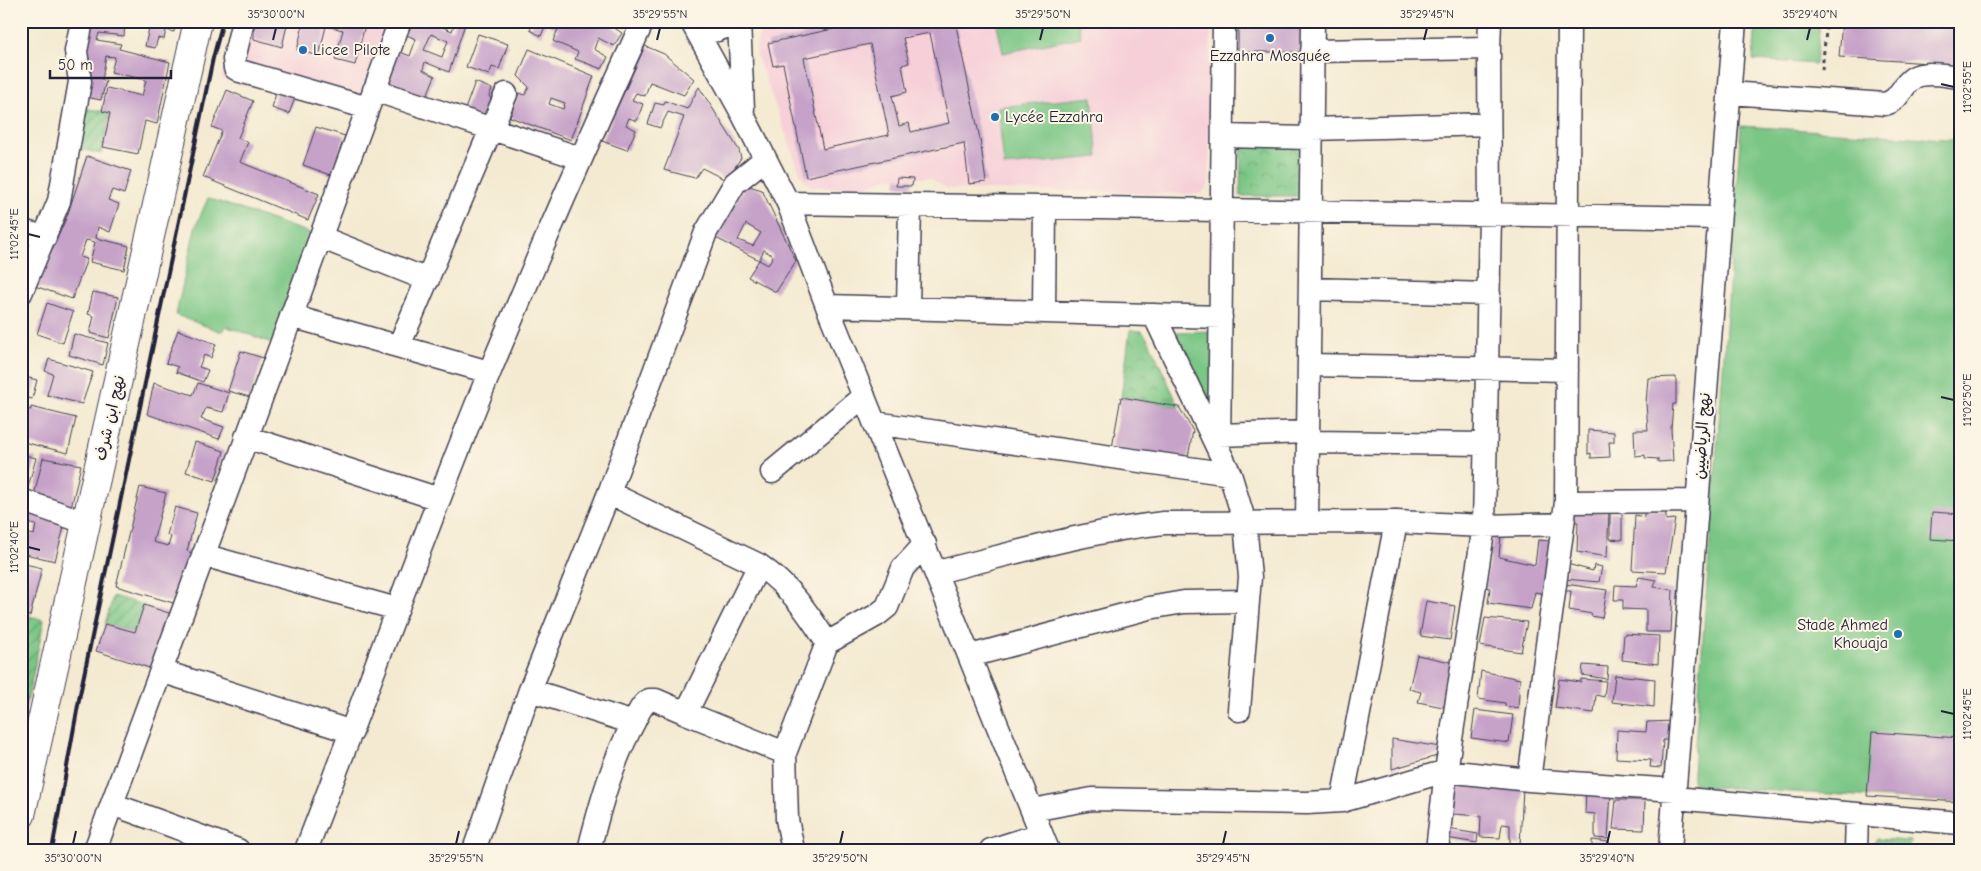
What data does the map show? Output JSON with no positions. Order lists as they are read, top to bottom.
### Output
{
  "streets": {
    "main road": ["نهج ابن شرف"],
    "street": ["نهج الرياضيين"]
  },
  "places": [
    "Ezzahra Mosquée",
    "Licee Pilote",
    "Lycée Ezzahra",
    "Stade Ahmed Khouaja"
  ],
  "scale_bar": "50 m",
  "coordinates": [
    "35°30'00\"N",
    "35°29'55\"N",
    "35°29'50\"N",
    "35°29'45\"N",
    "35°29'40\"N",
    "11°02'55\"E",
    "11°02'45\"E",
    "11°02'50\"E",
    "11°02'40\"E"
  ]
}
